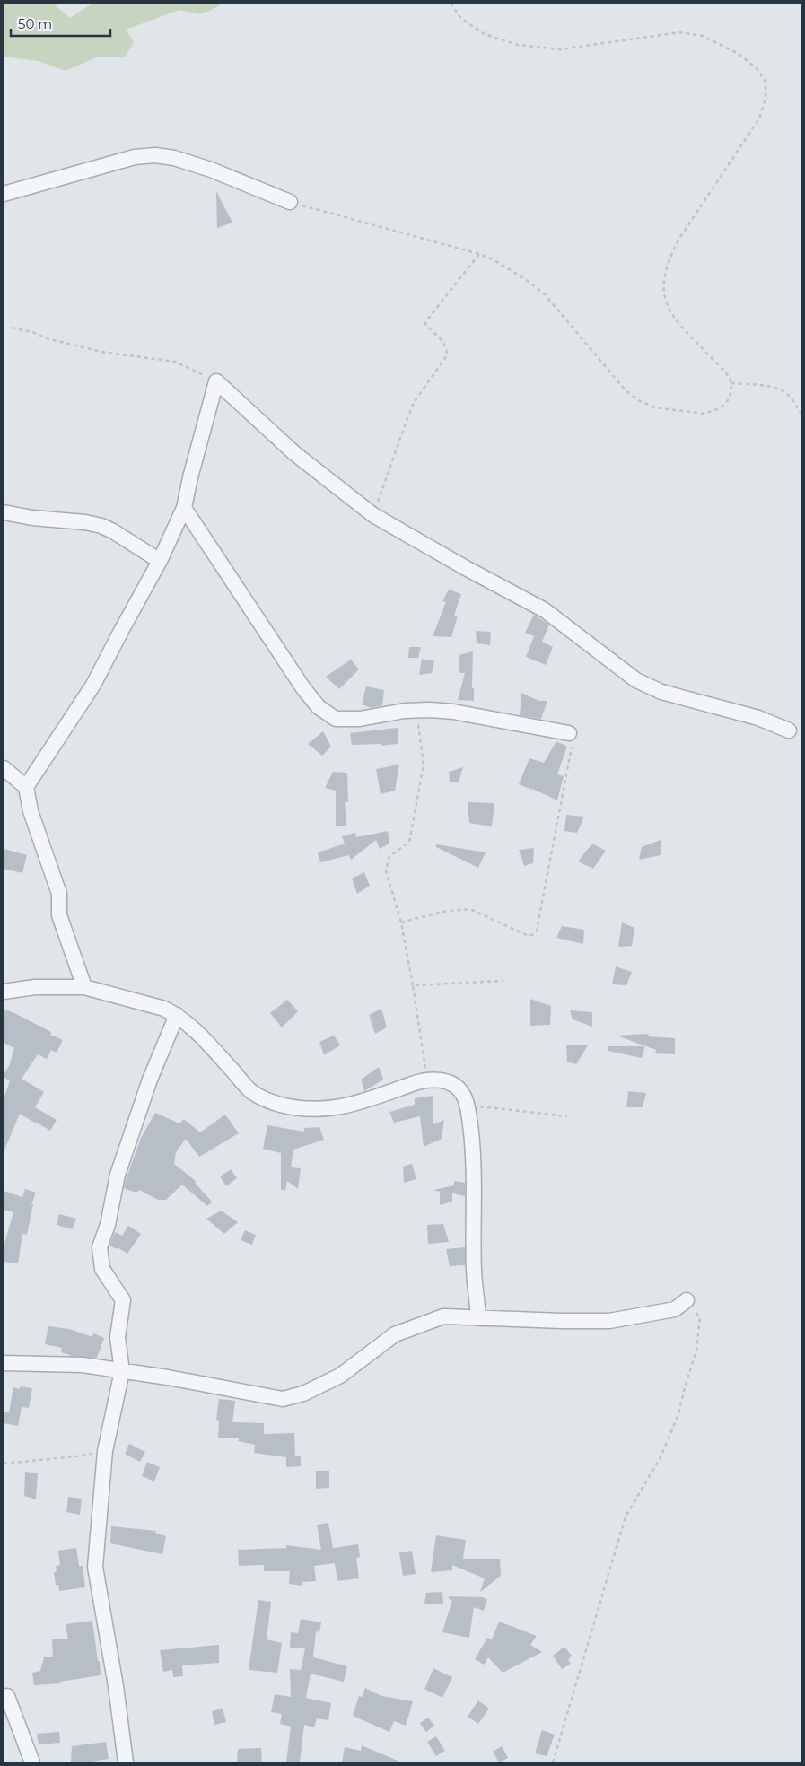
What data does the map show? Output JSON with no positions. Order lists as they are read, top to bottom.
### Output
{
  "scale_bar": "50 m"
}
